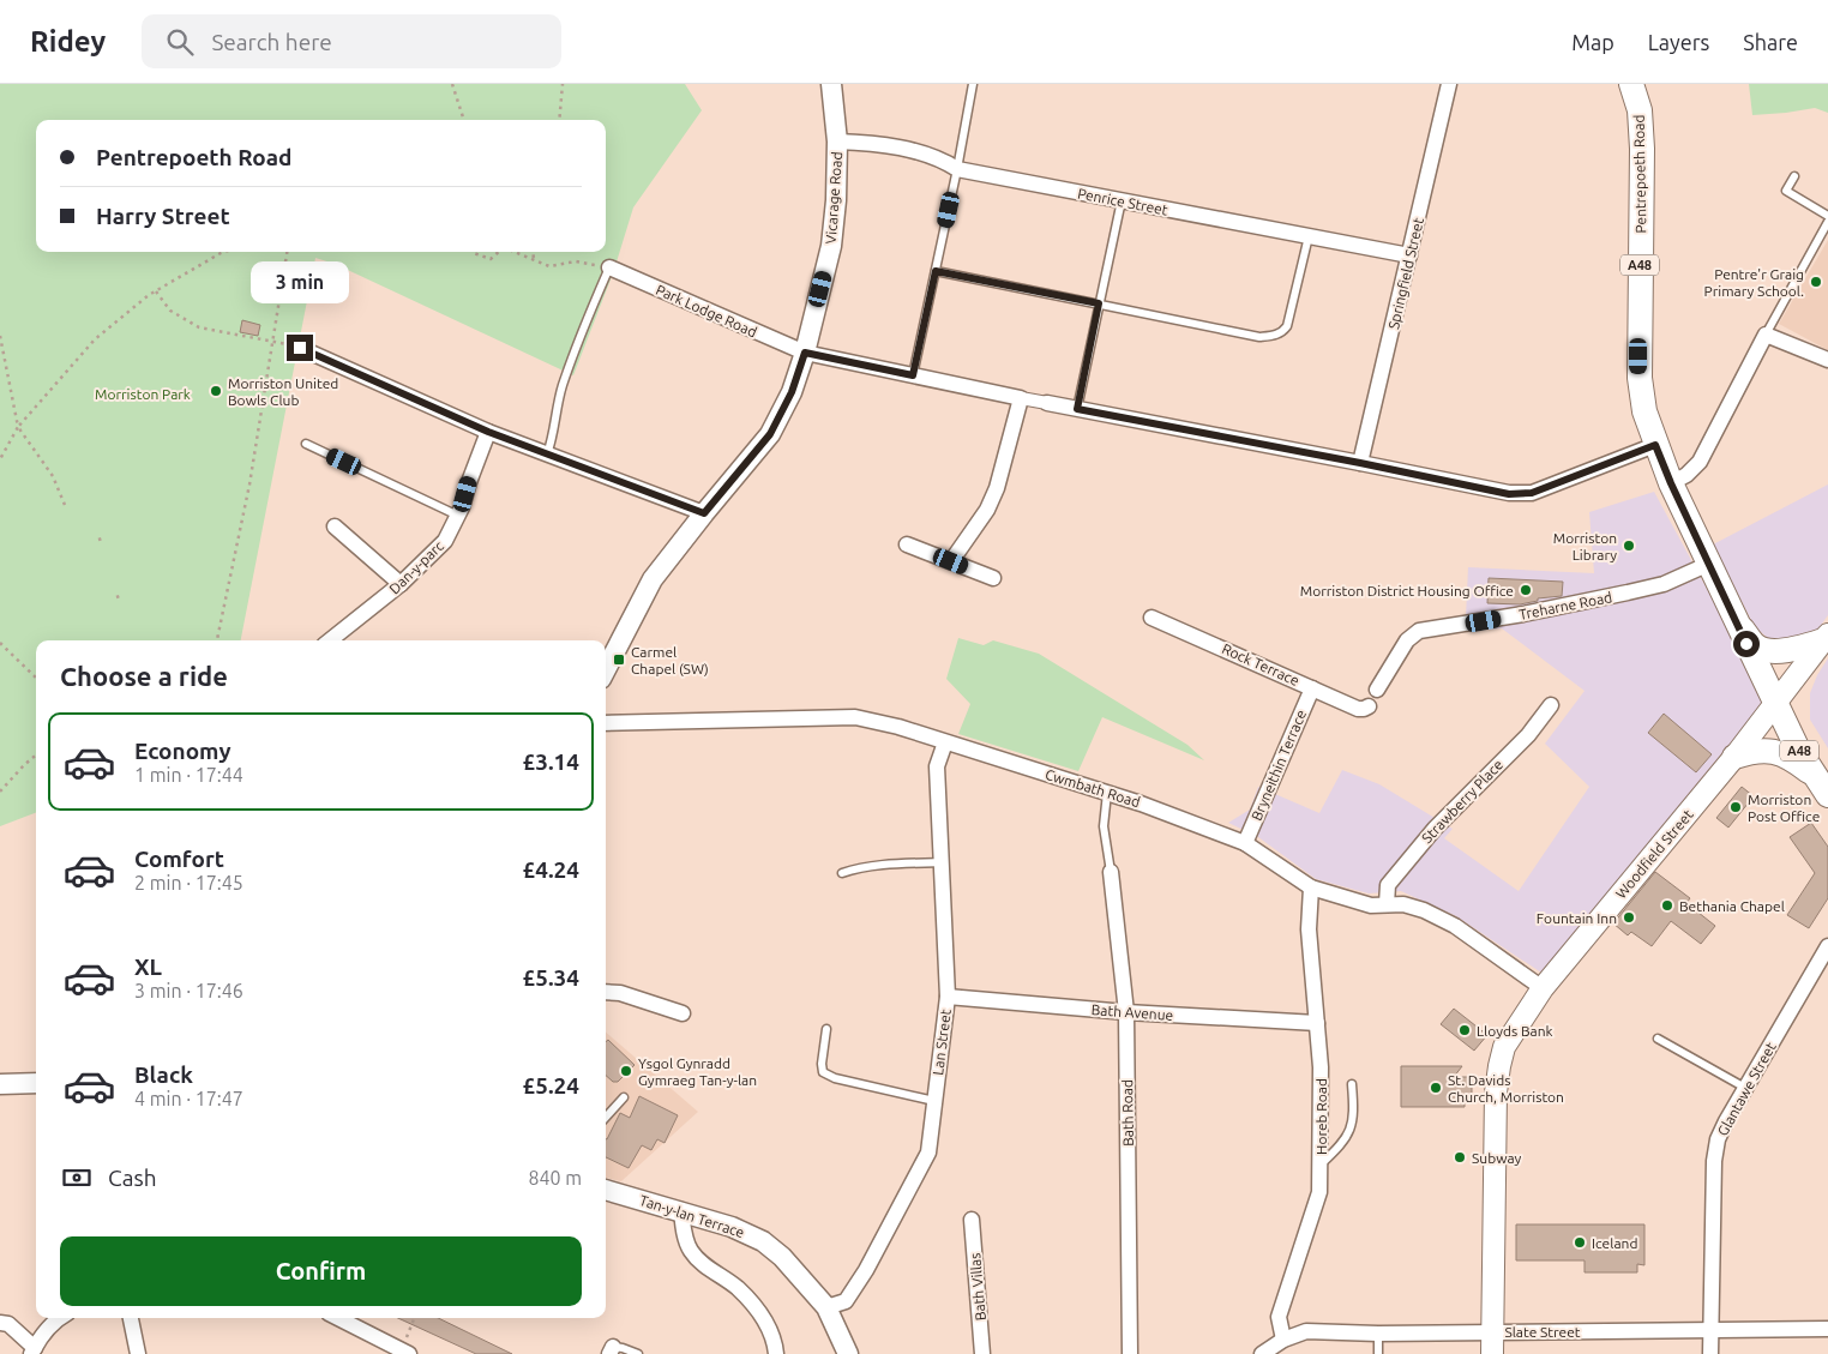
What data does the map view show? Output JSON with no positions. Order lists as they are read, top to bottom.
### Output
{
  "streets": {
    "main road": ["Pentrepoeth Road", "A48", "Woodfield Street"],
    "street": [
      "Vicarage Road",
      "Penrice Street",
      "Springfield Street",
      "Park Lodge Road",
      "Dan-y-parc",
      "Treharne Road",
      "Rock Terrace",
      "Bryneithin Terrace",
      "Cwmbath Road",
      "Strawberry Place",
      "Bath Avenue",
      "Lan Street",
      "Glantawe Street",
      "Bath Road",
      "Horeb Road",
      "Tan-y-lan Terrace",
      "Bath Villas",
      "Slate Street"
    ]
  },
  "crossings": [
    ["Pentrepoeth Road", "A48"],
    ["Pentrepoeth Road", "Treharne Road"],
    ["Pentrepoeth Road", "Woodfield Street"],
    ["Vicarage Road", "Penrice Street"],
    ["Vicarage Road", "Park Lodge Road"],
    ["Penrice Street", "Springfield Street"],
    ["A48", "Woodfield Street"],
    ["Rock Terrace", "Bryneithin Terrace"],
    ["Bryneithin Terrace", "Cwmbath Road"],
    ["Cwmbath Road", "Strawberry Place"],
    ["Cwmbath Road", "Woodfield Street"],
    ["Cwmbath Road", "Lan Street"],
    ["Cwmbath Road", "Horeb Road"],
    ["Woodfield Street", "Slate Street"],
    ["Bath Avenue", "Lan Street"],
    ["Bath Avenue", "Bath Road"],
    ["Bath Avenue", "Horeb Road"],
    ["Lan Street", "Tan-y-lan Terrace"],
    ["Glantawe Street", "Slate Street"],
    ["Horeb Road", "Slate Street"]
  ],
  "parks": ["Morriston Park"],
  "places": {
    "other": [
      "Pentre'r Graig Primary School.",
      "Morriston United Bowls Club",
      "Morriston Library",
      "Morriston District Housing Office",
      "Morriston Post Office",
      "Bethania Chapel",
      "Fountain Inn",
      "Lloyds Bank",
      "Ysgol Gynradd Gymraeg Tan-y-lan",
      "St. Davids Church, Morriston",
      "Subway",
      "Iceland"
    ],
    "transit": ["Carmel Chapel (SW)"]
  },
  "page": {
    "header": "Ridey",
    "search": "Search here",
    "nav": ["Map", "Layers", "Share"],
    "banner": ["Pentrepoeth Road", "Harry Street"],
    "bubble": "3 min",
    "heading": "Choose a ride",
    "list": [
      {
        "name": "Economy",
        "note": "1 min · 17:44",
        "value": "£3.14"
      },
      {
        "name": "Comfort",
        "note": "2 min · 17:45",
        "value": "£4.24"
      },
      {
        "name": "XL",
        "note": "3 min · 17:46",
        "value": "£5.34"
      },
      {
        "name": "Black",
        "note": "4 min · 17:47",
        "value": "£5.24"
      }
    ],
    "pay": ["Cash", "840 m"],
    "buttons": "Confirm"
  }
}
